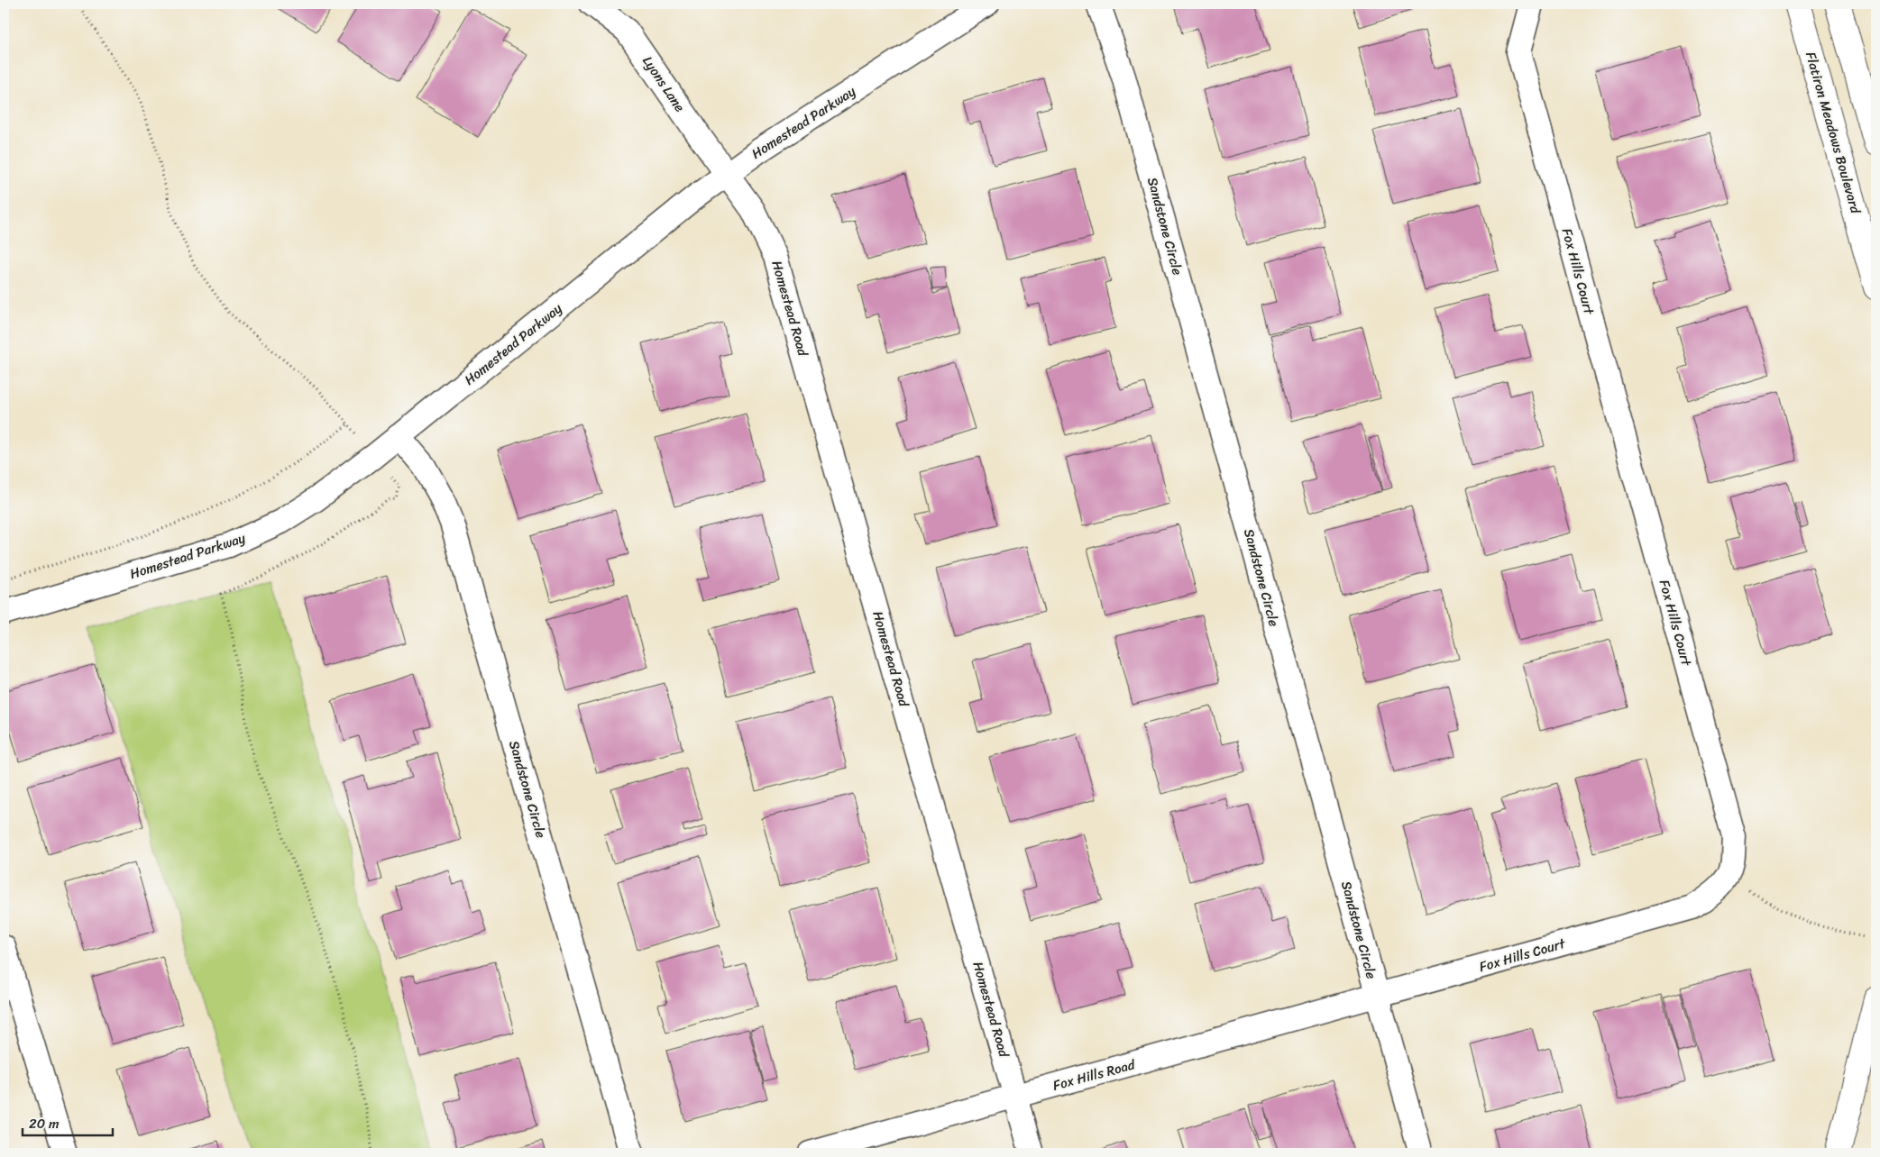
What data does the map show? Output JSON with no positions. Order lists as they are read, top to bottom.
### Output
{
  "streets": {
    "street": [
      "Lyons Lane",
      "Homestead Parkway",
      "Flatiron Meadows Boulevard",
      "Sandstone Circle",
      "Fox Hills Court",
      "Homestead Road",
      "Fox Hills Road"
    ]
  },
  "crossings": [
    ["Lyons Lane", "Homestead Parkway"],
    ["Lyons Lane", "Homestead Road"],
    ["Homestead Parkway", "Sandstone Circle"],
    ["Homestead Parkway", "Homestead Road"],
    ["Sandstone Circle", "Fox Hills Court"],
    ["Sandstone Circle", "Fox Hills Road"],
    ["Fox Hills Court", "Fox Hills Road"],
    ["Homestead Road", "Fox Hills Road"]
  ],
  "scale_bar": "20 m"
}
